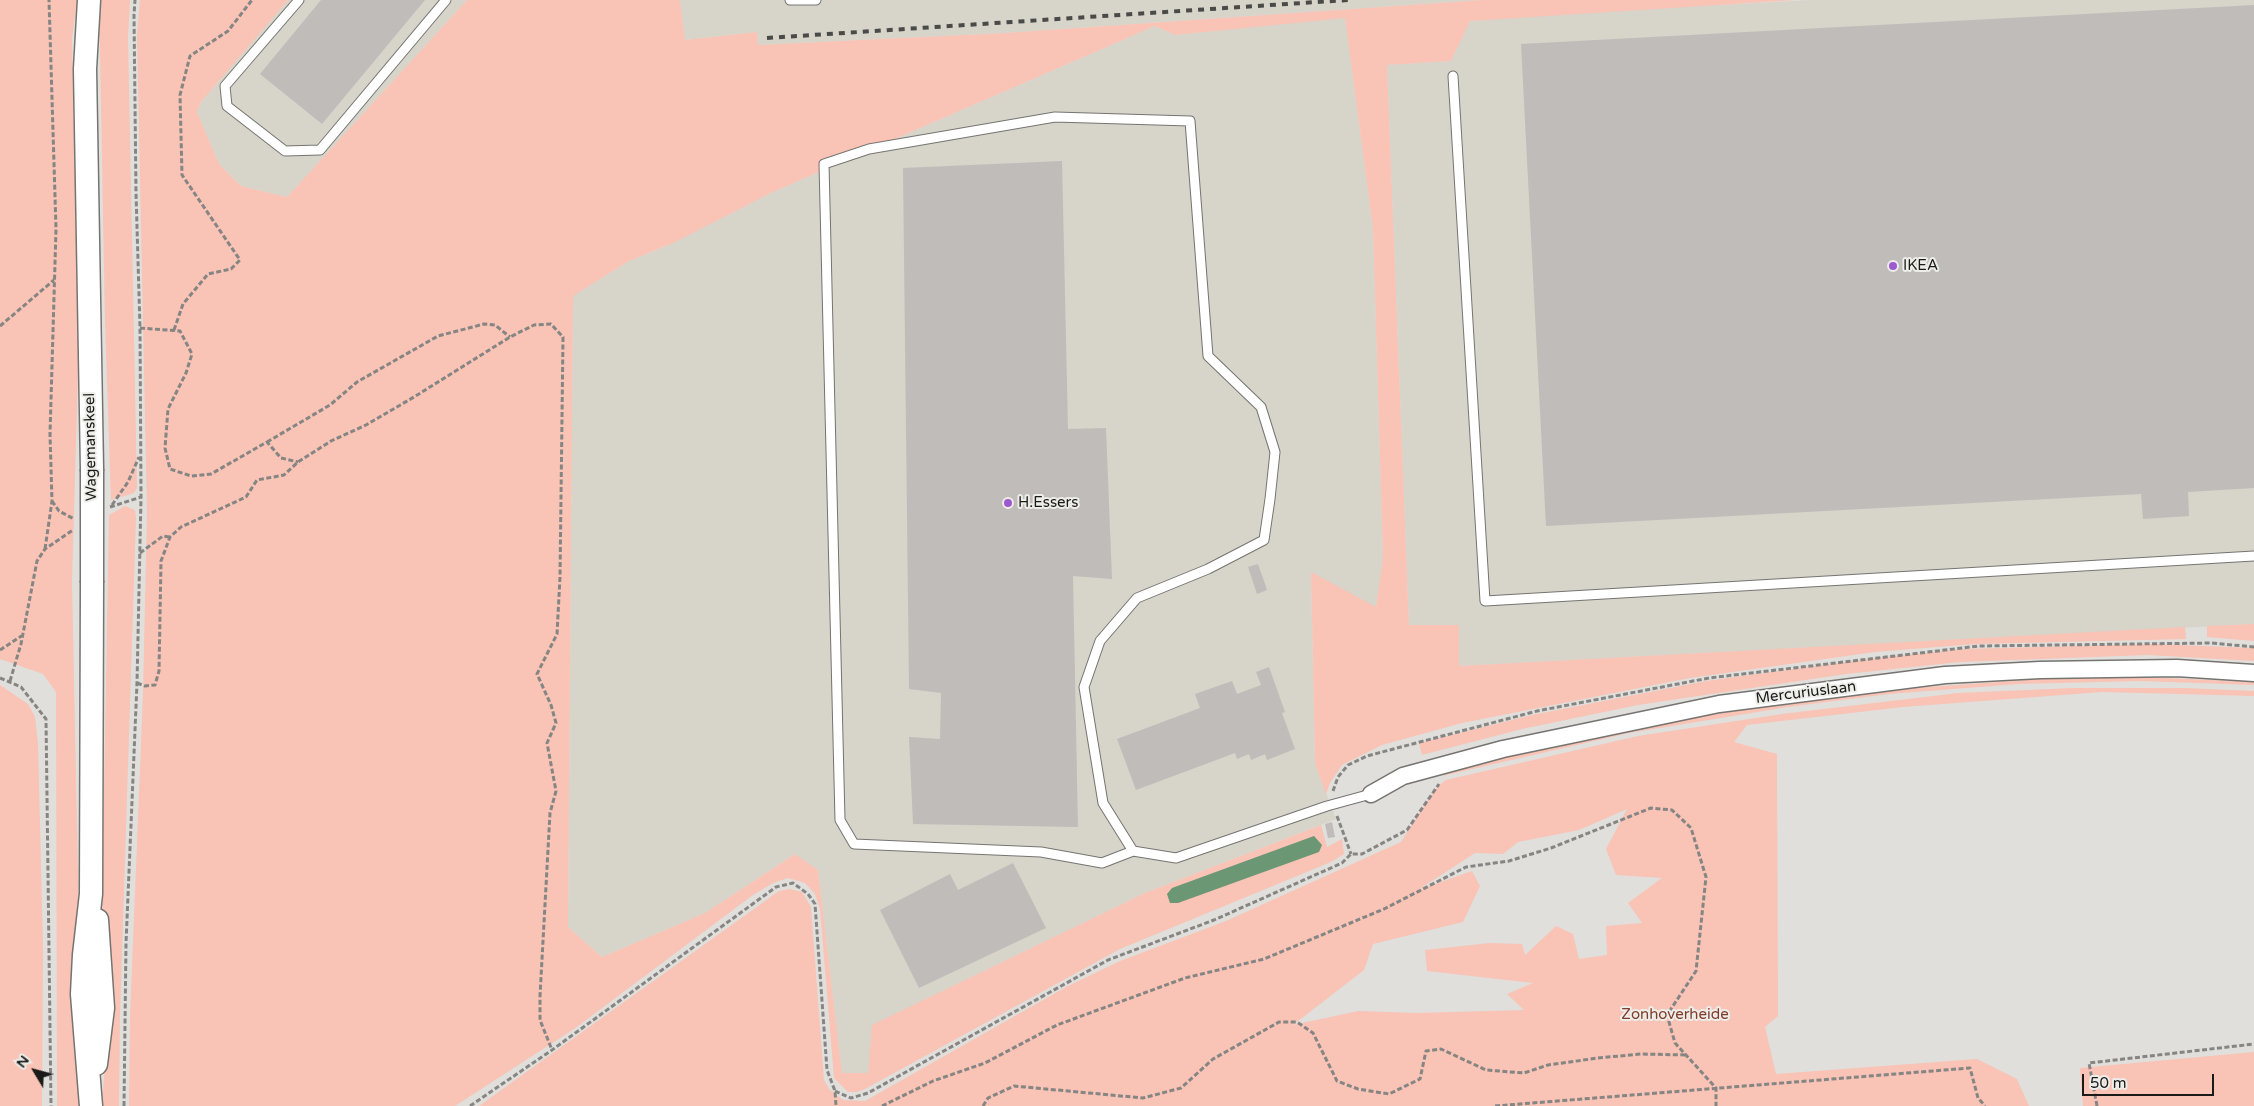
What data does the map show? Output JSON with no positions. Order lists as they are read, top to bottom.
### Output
{
  "streets": {
    "main road": ["Wagemanskeel"],
    "street": ["Mercuriuslaan"]
  },
  "parks": ["Zonhoverheide"],
  "places": ["IKEA", "H.Essers"],
  "scale_bar": "50 m",
  "north": "top left"
}
